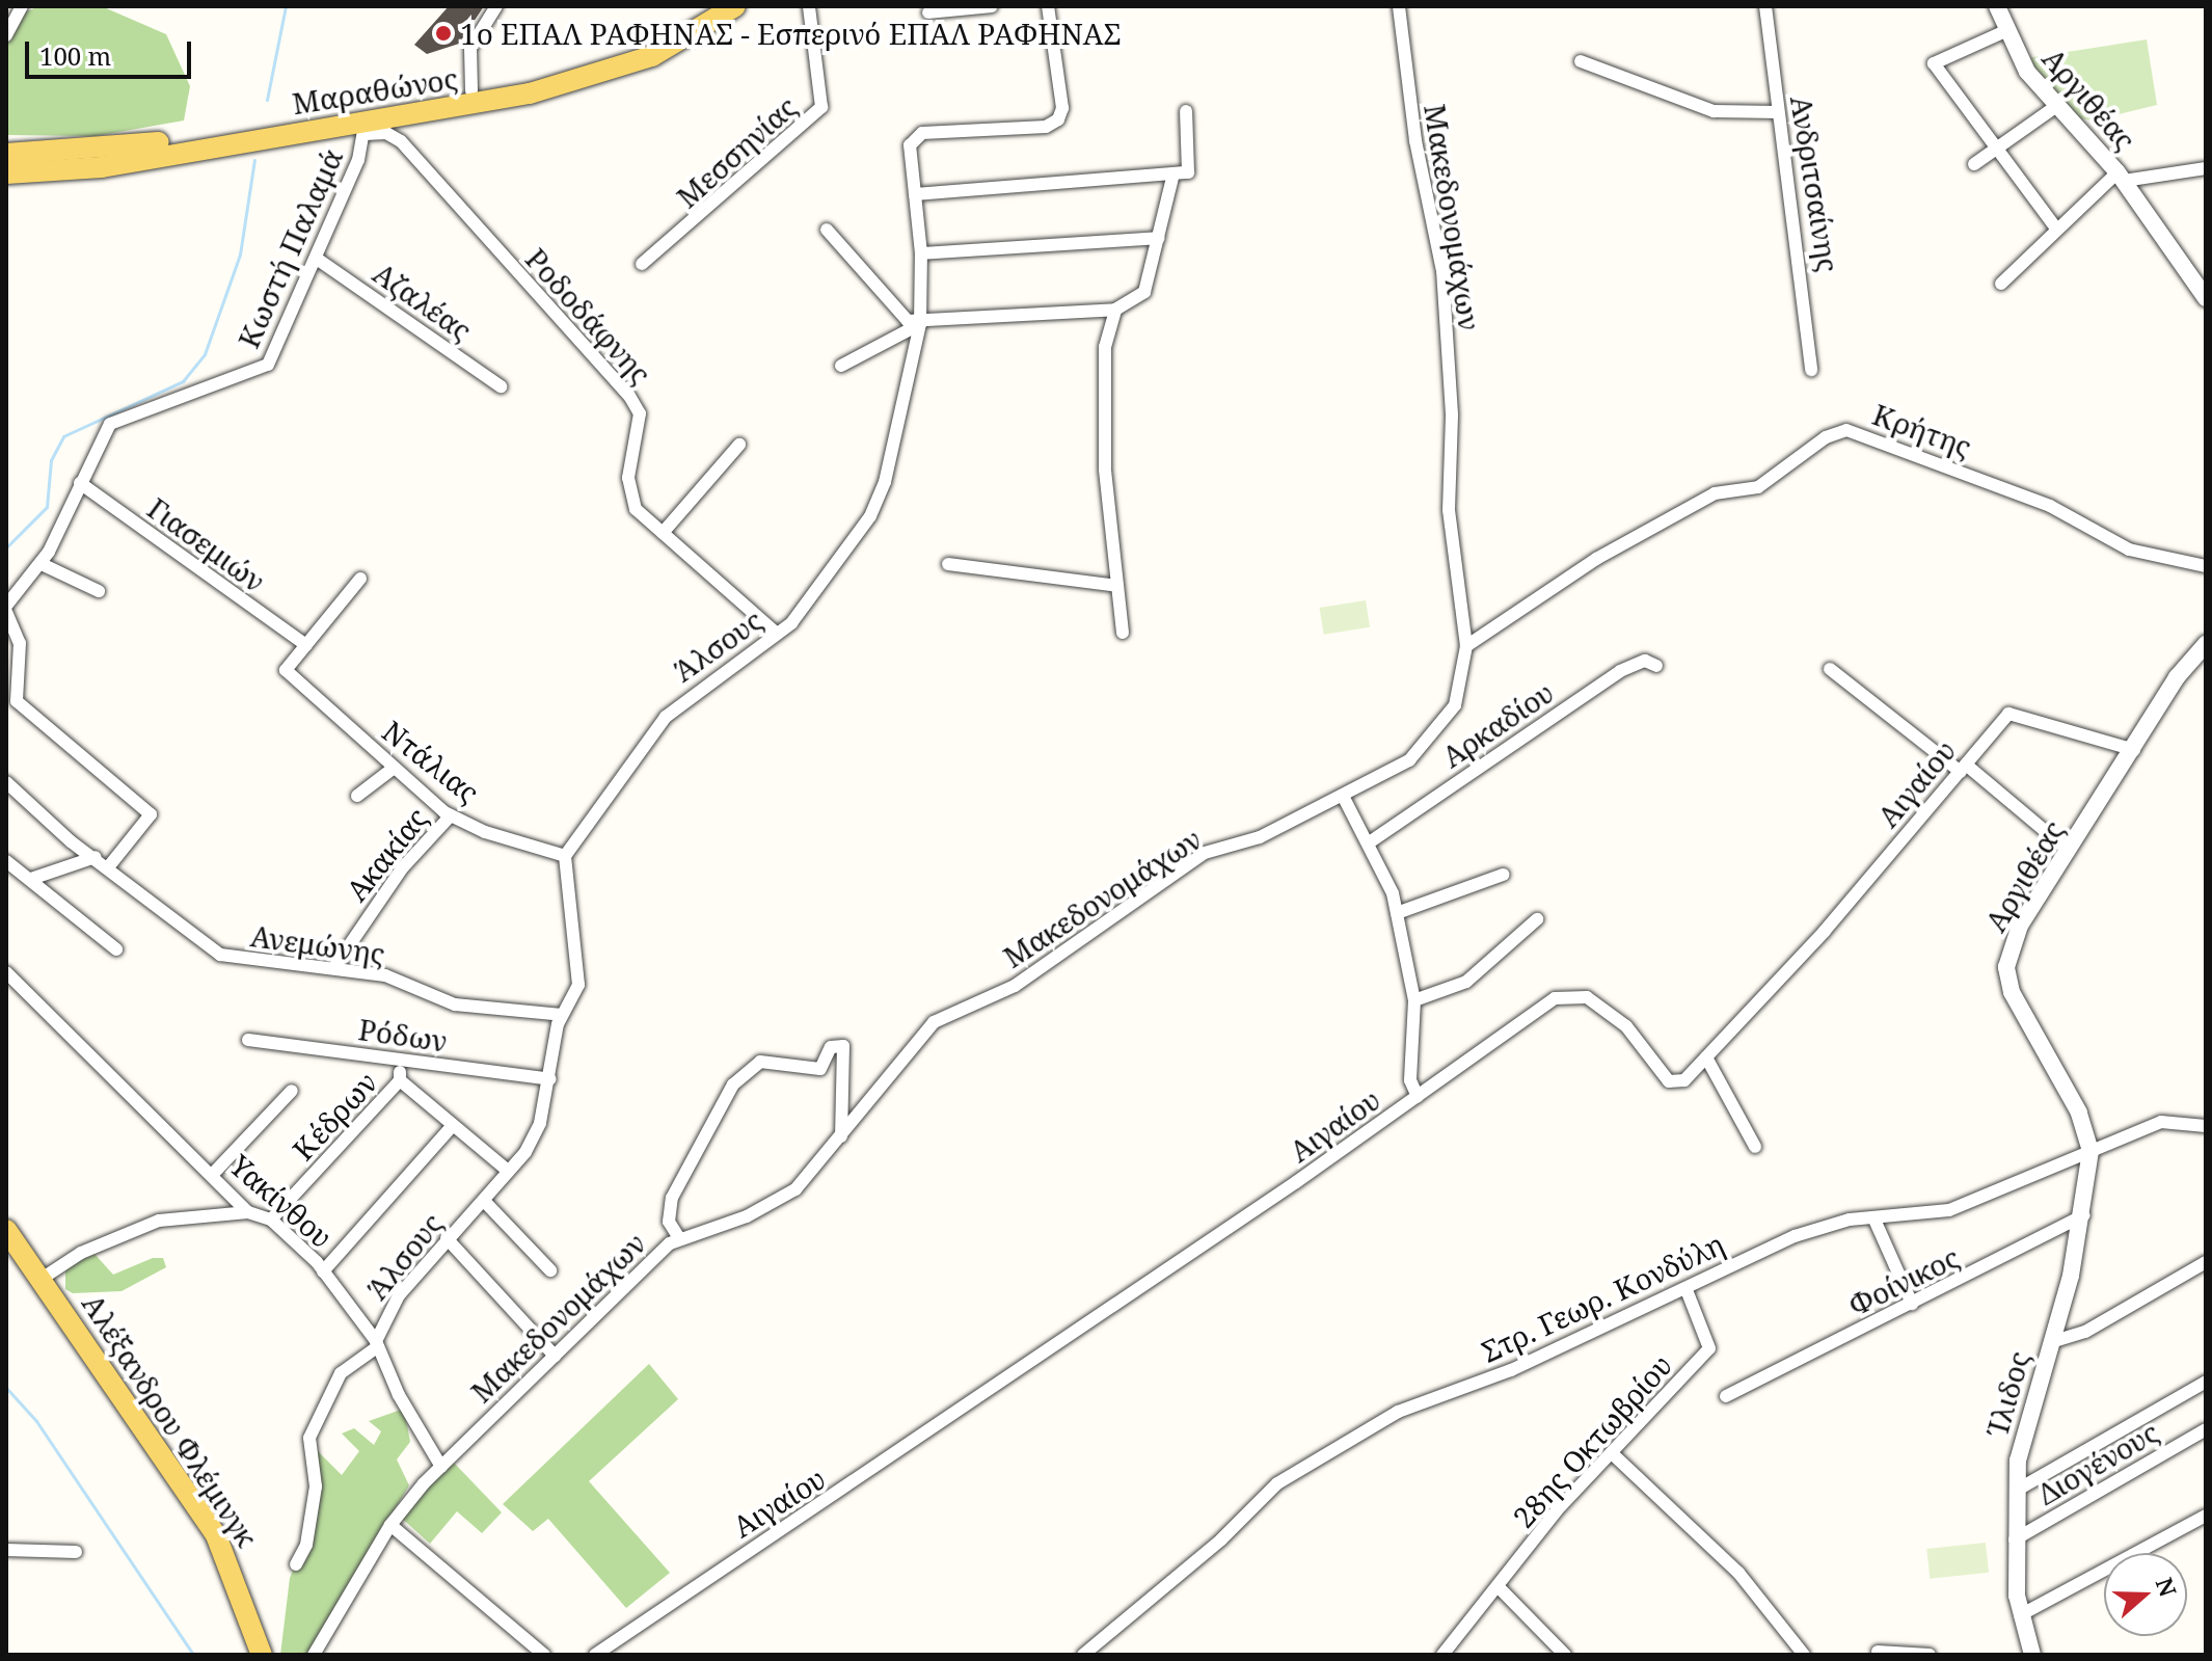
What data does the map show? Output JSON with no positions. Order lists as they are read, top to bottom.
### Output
{
  "streets": {
    "main road": ["Μαραθώνος", "Αλέξανδρου Φλέμινγκ"],
    "street": [
      "Αργιθέας",
      "Μεσσηνίας",
      "Ανδριτσαίνης",
      "Μακεδονομάχων",
      "Κωστή Παλαμά",
      "Αζαλέας",
      "Ροδοδάφνης",
      "Κρήτης",
      "Γιασεμιών",
      "Άλσους",
      "Αρκαδίου",
      "Ντάλιας",
      "Αιγαίου",
      "Ακακίας",
      "Ανεμώνης",
      "Ρόδων",
      "Κέδρων",
      "Υακίνθου",
      "Φοίνικος",
      "Στρ. Γεωρ. Κονδύλη",
      "Ίλιδος",
      "28ης Οκτωβρίου",
      "Διογένους"
    ]
  },
  "crossings": [
    ["Μαραθώνος", "Κωστή Παλαμά"],
    ["Μαραθώνος", "Ροδοδάφνης"],
    ["Αργιθέας", "Αιγαίου"],
    ["Αργιθέας", "Στρ. Γεωρ. Κονδύλη"],
    ["Αργιθέας", "Ίλιδος"],
    ["Μακεδονομάχων", "Κρήτης"],
    ["Μακεδονομάχων", "Υακίνθου"],
    ["Κωστή Παλαμά", "Αζαλέας"],
    ["Κωστή Παλαμά", "Ροδοδάφνης"],
    ["Κωστή Παλαμά", "Γιασεμιών"],
    ["Ροδοδάφνης", "Άλσους"],
    ["Γιασεμιών", "Ντάλιας"],
    ["Άλσους", "Ντάλιας"],
    ["Άλσους", "Ανεμώνης"],
    ["Άλσους", "Ρόδων"],
    ["Άλσους", "Υακίνθου"],
    ["Ντάλιας", "Ακακίας"],
    ["Ακακίας", "Ανεμώνης"],
    ["Κέδρων", "Υακίνθου"],
    ["Φοίνικος", "Ίλιδος"],
    ["Στρ. Γεωρ. Κονδύλη", "Ίλιδος"],
    ["Στρ. Γεωρ. Κονδύλη", "28ης Οκτωβρίου"],
    ["Ίλιδος", "Διογένους"]
  ],
  "places": ["1ο ΕΠΑΛ ΡΑΦΗΝΑΣ - Εσπερινό ΕΠΑΛ ΡΑΦΗΝΑΣ"],
  "scale_bar": "100 m",
  "north": "right"
}
